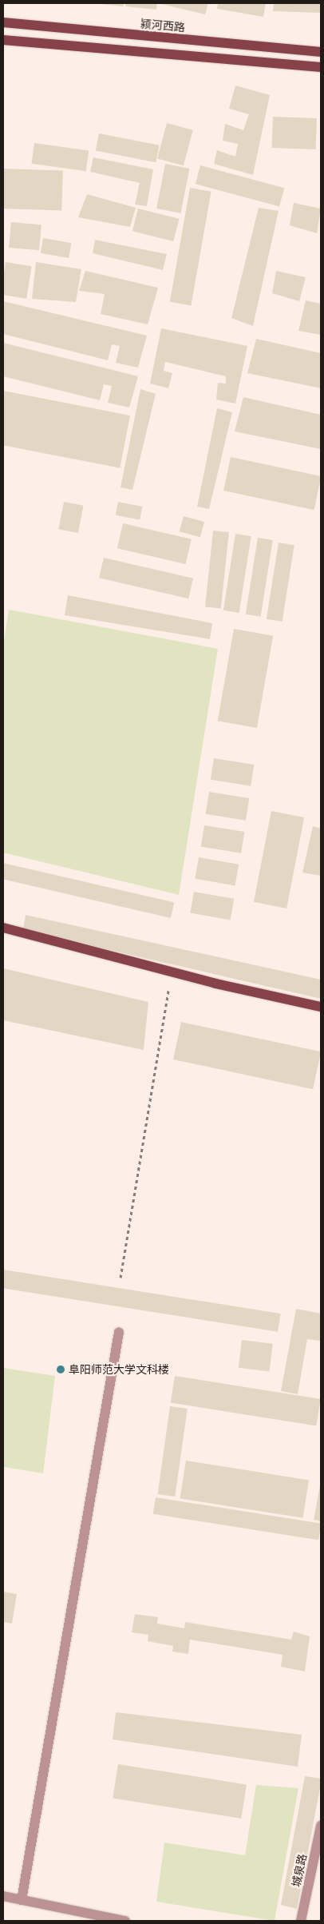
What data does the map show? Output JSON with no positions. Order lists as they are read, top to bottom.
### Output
{
  "streets": {
    "main road": ["颍河西路"],
    "street": ["城泉路"]
  },
  "places": ["阜阳师范大学文科楼"]
}
